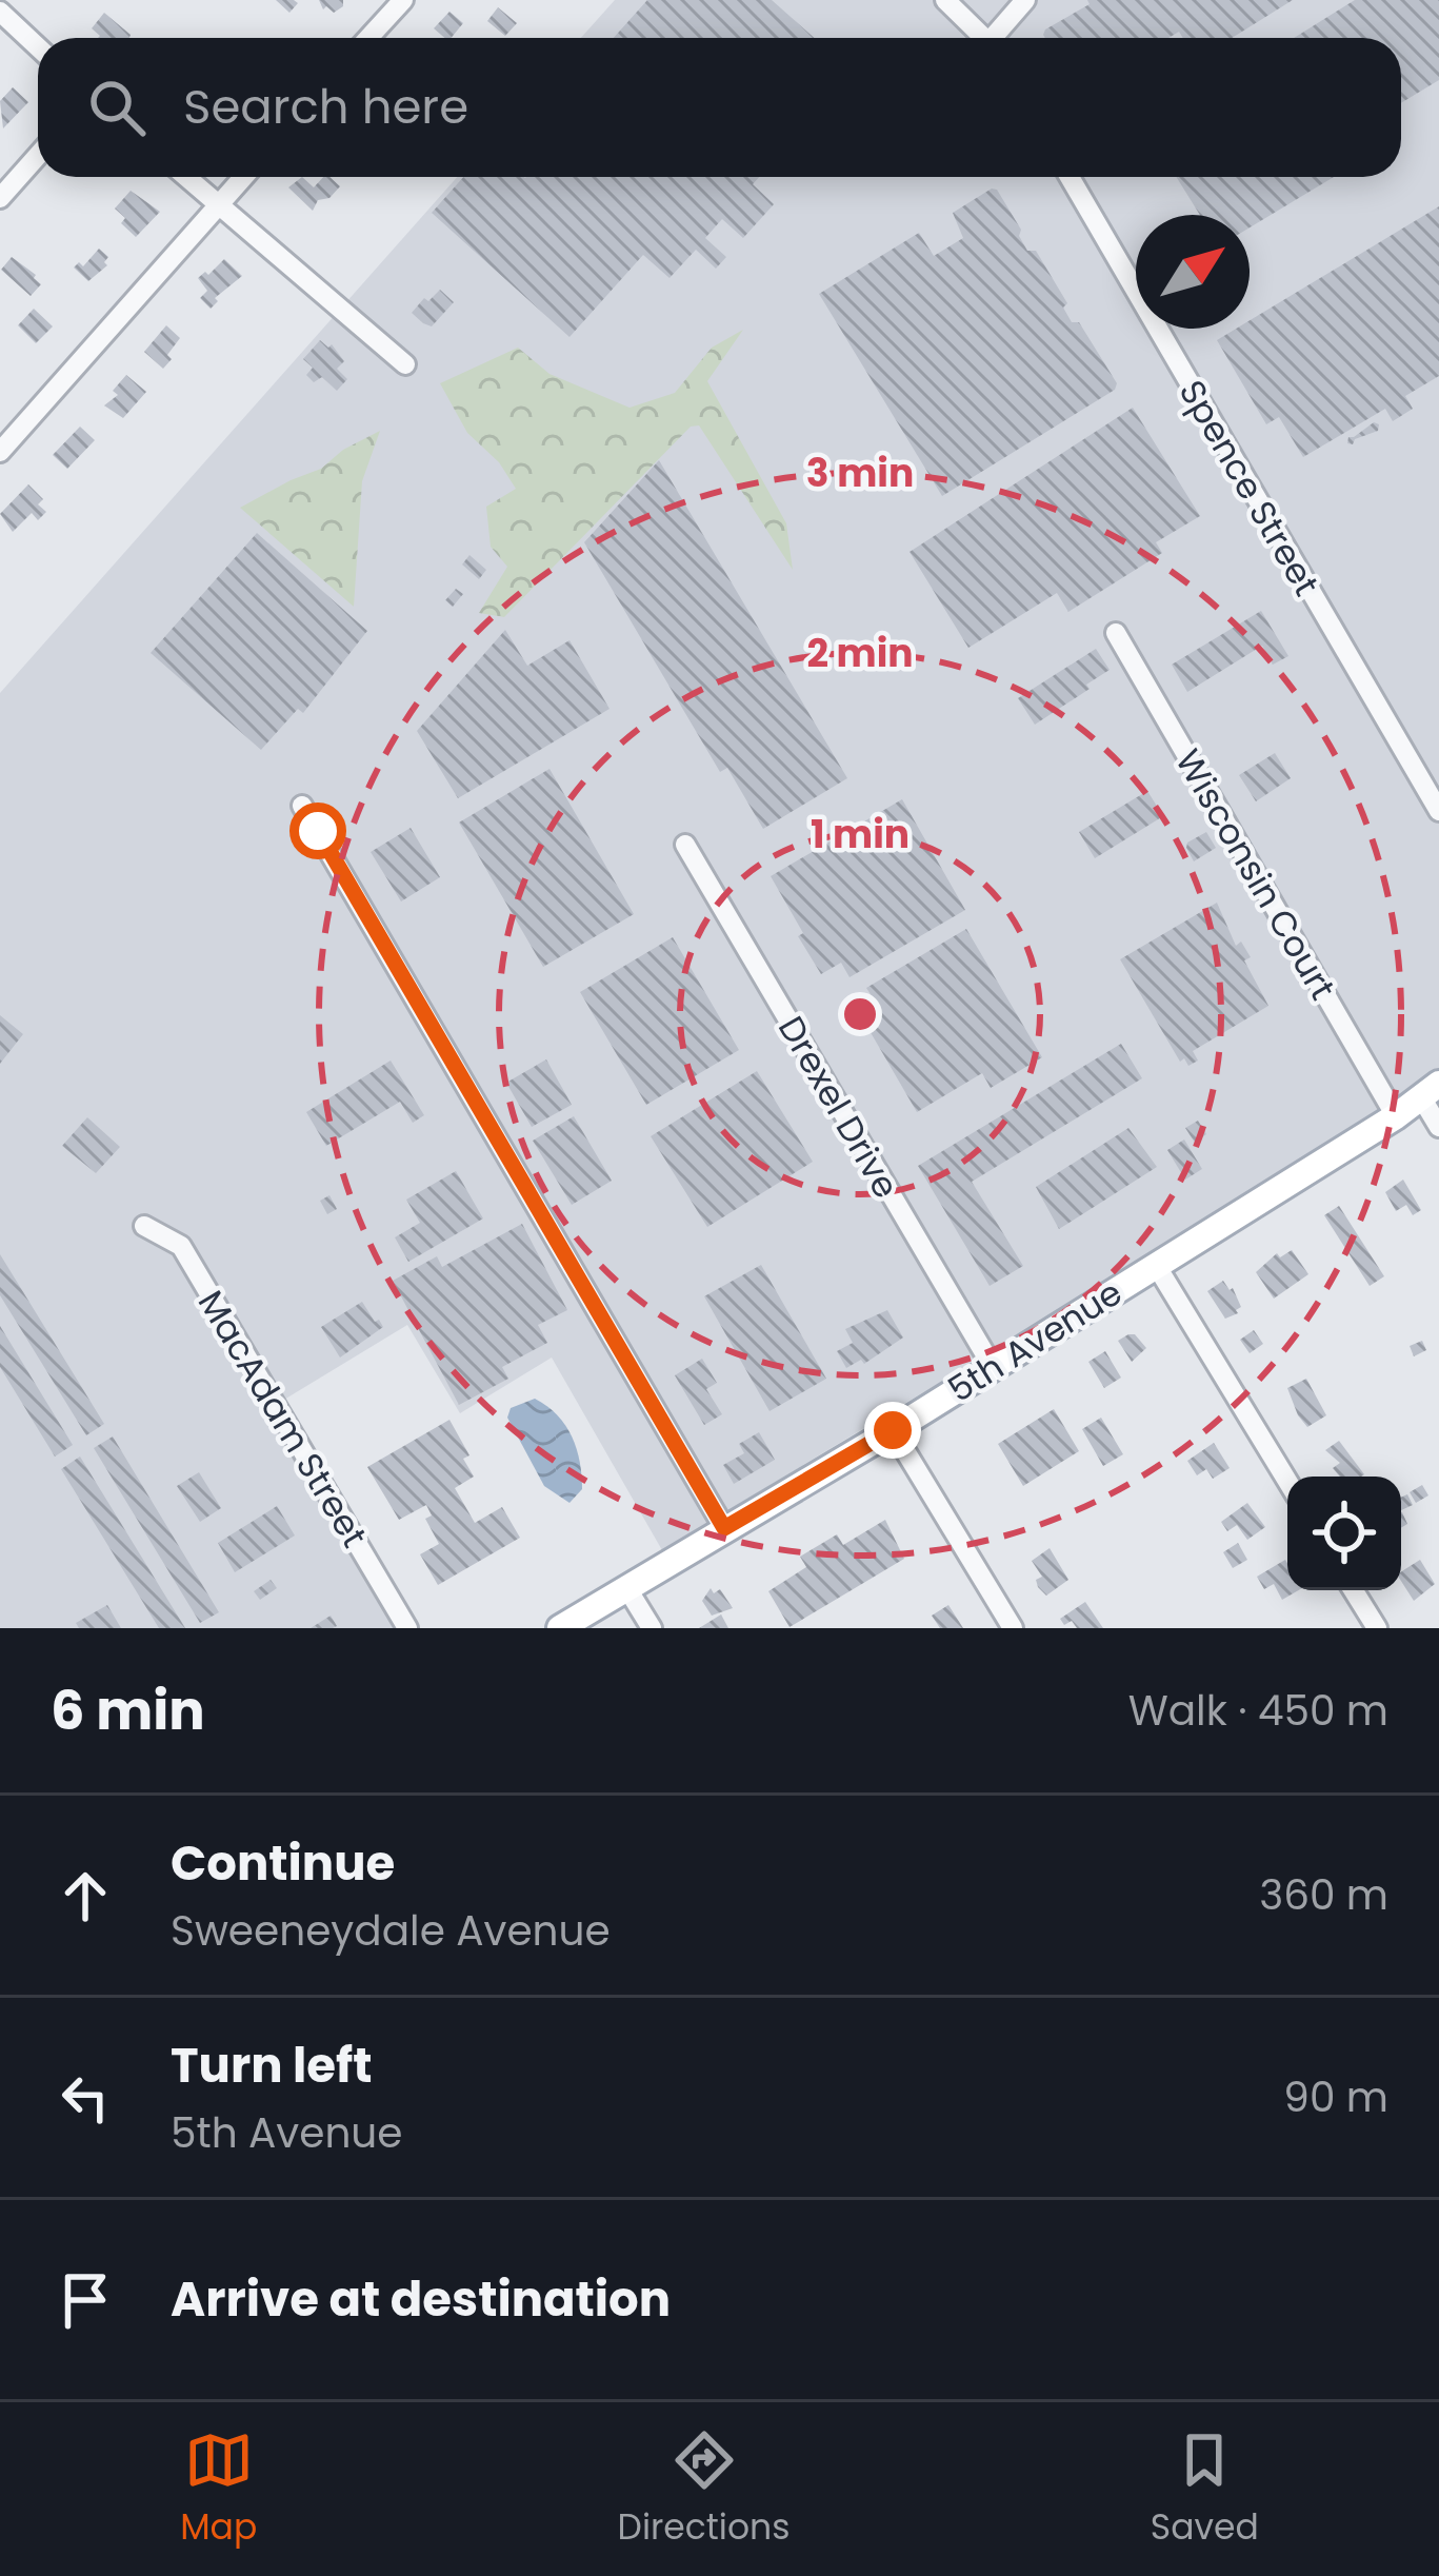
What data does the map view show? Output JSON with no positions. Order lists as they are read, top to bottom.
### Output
{
  "streets": {
    "main road": ["5th Avenue"],
    "street": [
      "Spence Street",
      "Wisconsin Court",
      "Drexel Drive",
      "MacAdam Street"
    ]
  },
  "crossings": [
    ["Wisconsin Court", "5th Avenue"],
    ["Drexel Drive", "5th Avenue"]
  ],
  "north": "top right",
  "page": {
    "search": "Search here",
    "heading": ["6 min", "Walk · 450 m"],
    "list": [
      ["Continue", "Sweeneydale Avenue", "360 m"],
      ["Turn left", "5th Avenue", "90 m"],
      "Arrive at destination"
    ],
    "nav": ["Map", "Directions", "Saved"]
  },
  "rings": ["3 min", "2 min", "1 min"]
}
